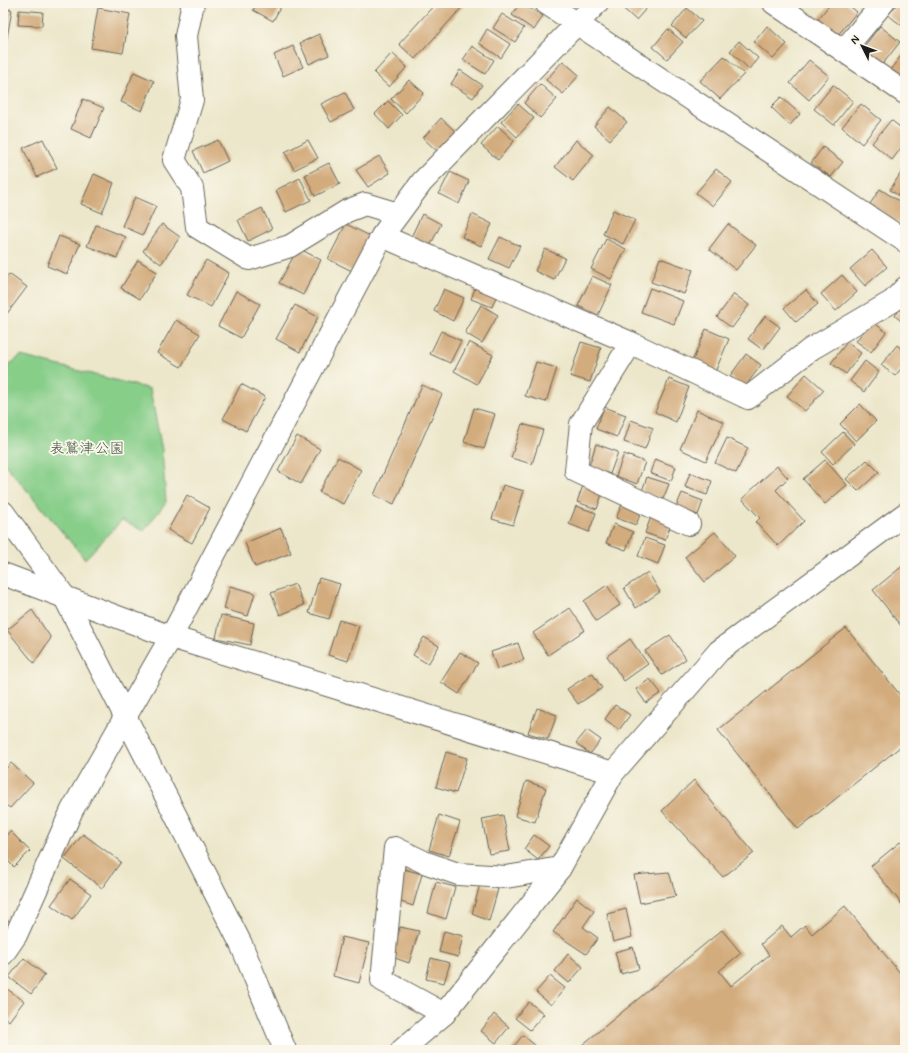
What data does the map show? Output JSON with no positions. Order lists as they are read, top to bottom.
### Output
{
  "parks": ["表鷲津公園"],
  "north": "top left"
}
